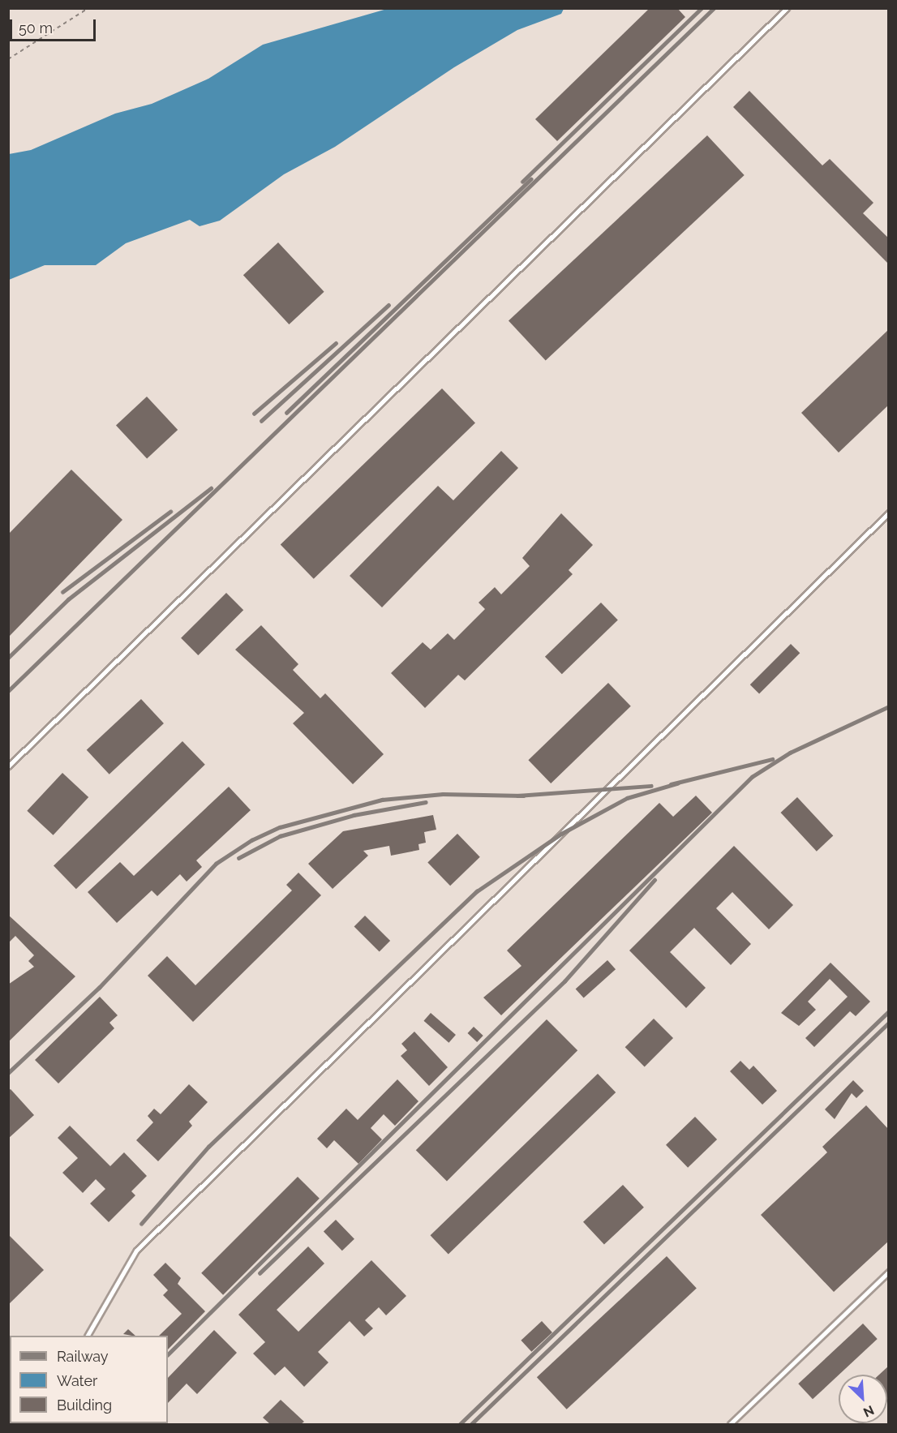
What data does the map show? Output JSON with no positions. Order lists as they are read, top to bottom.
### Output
{
  "legend": ["Railway", "Water", "Building"],
  "scale_bar": "50 m",
  "north": "bottom right"
}
